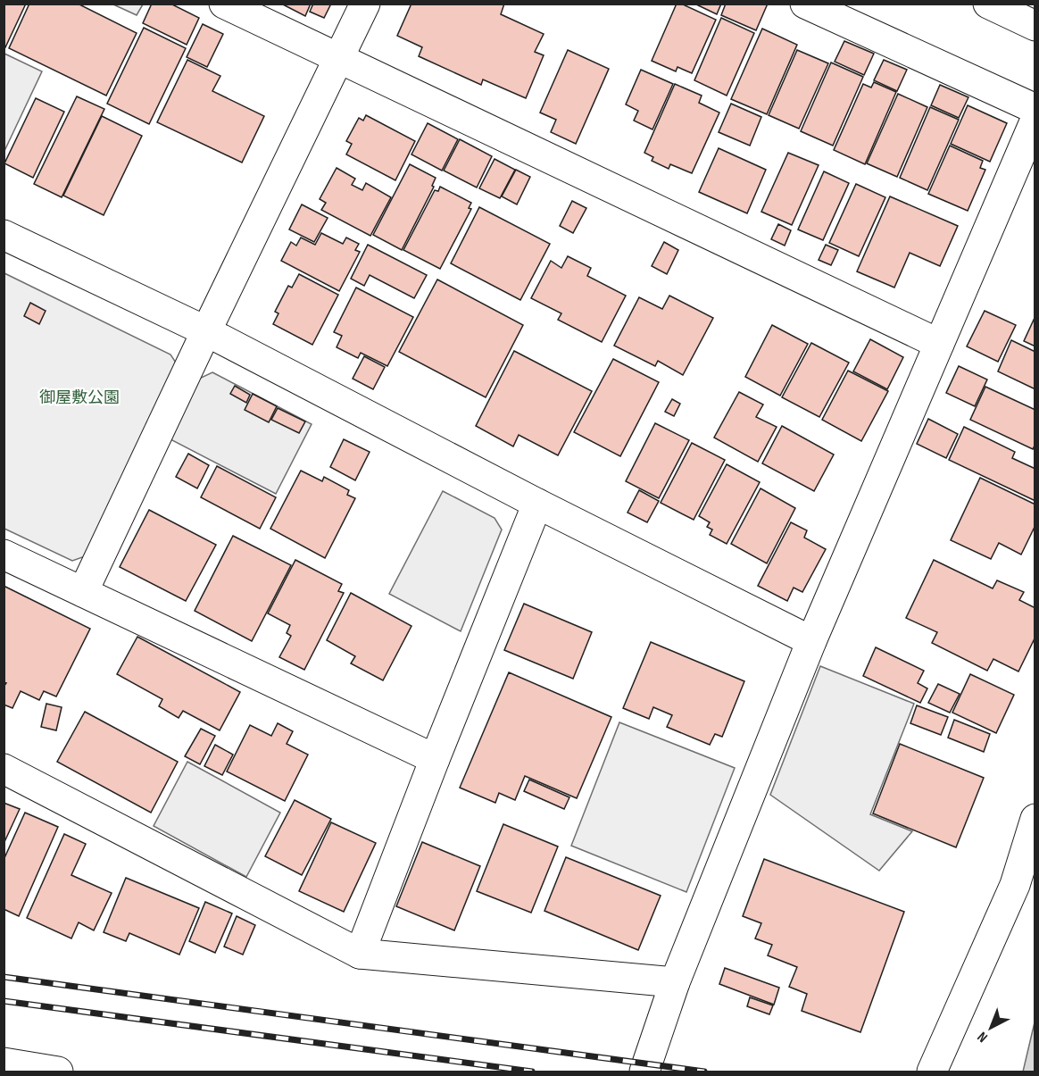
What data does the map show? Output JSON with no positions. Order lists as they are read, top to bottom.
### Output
{
  "parks": ["御屋敷公園"],
  "north": "bottom left"
}
